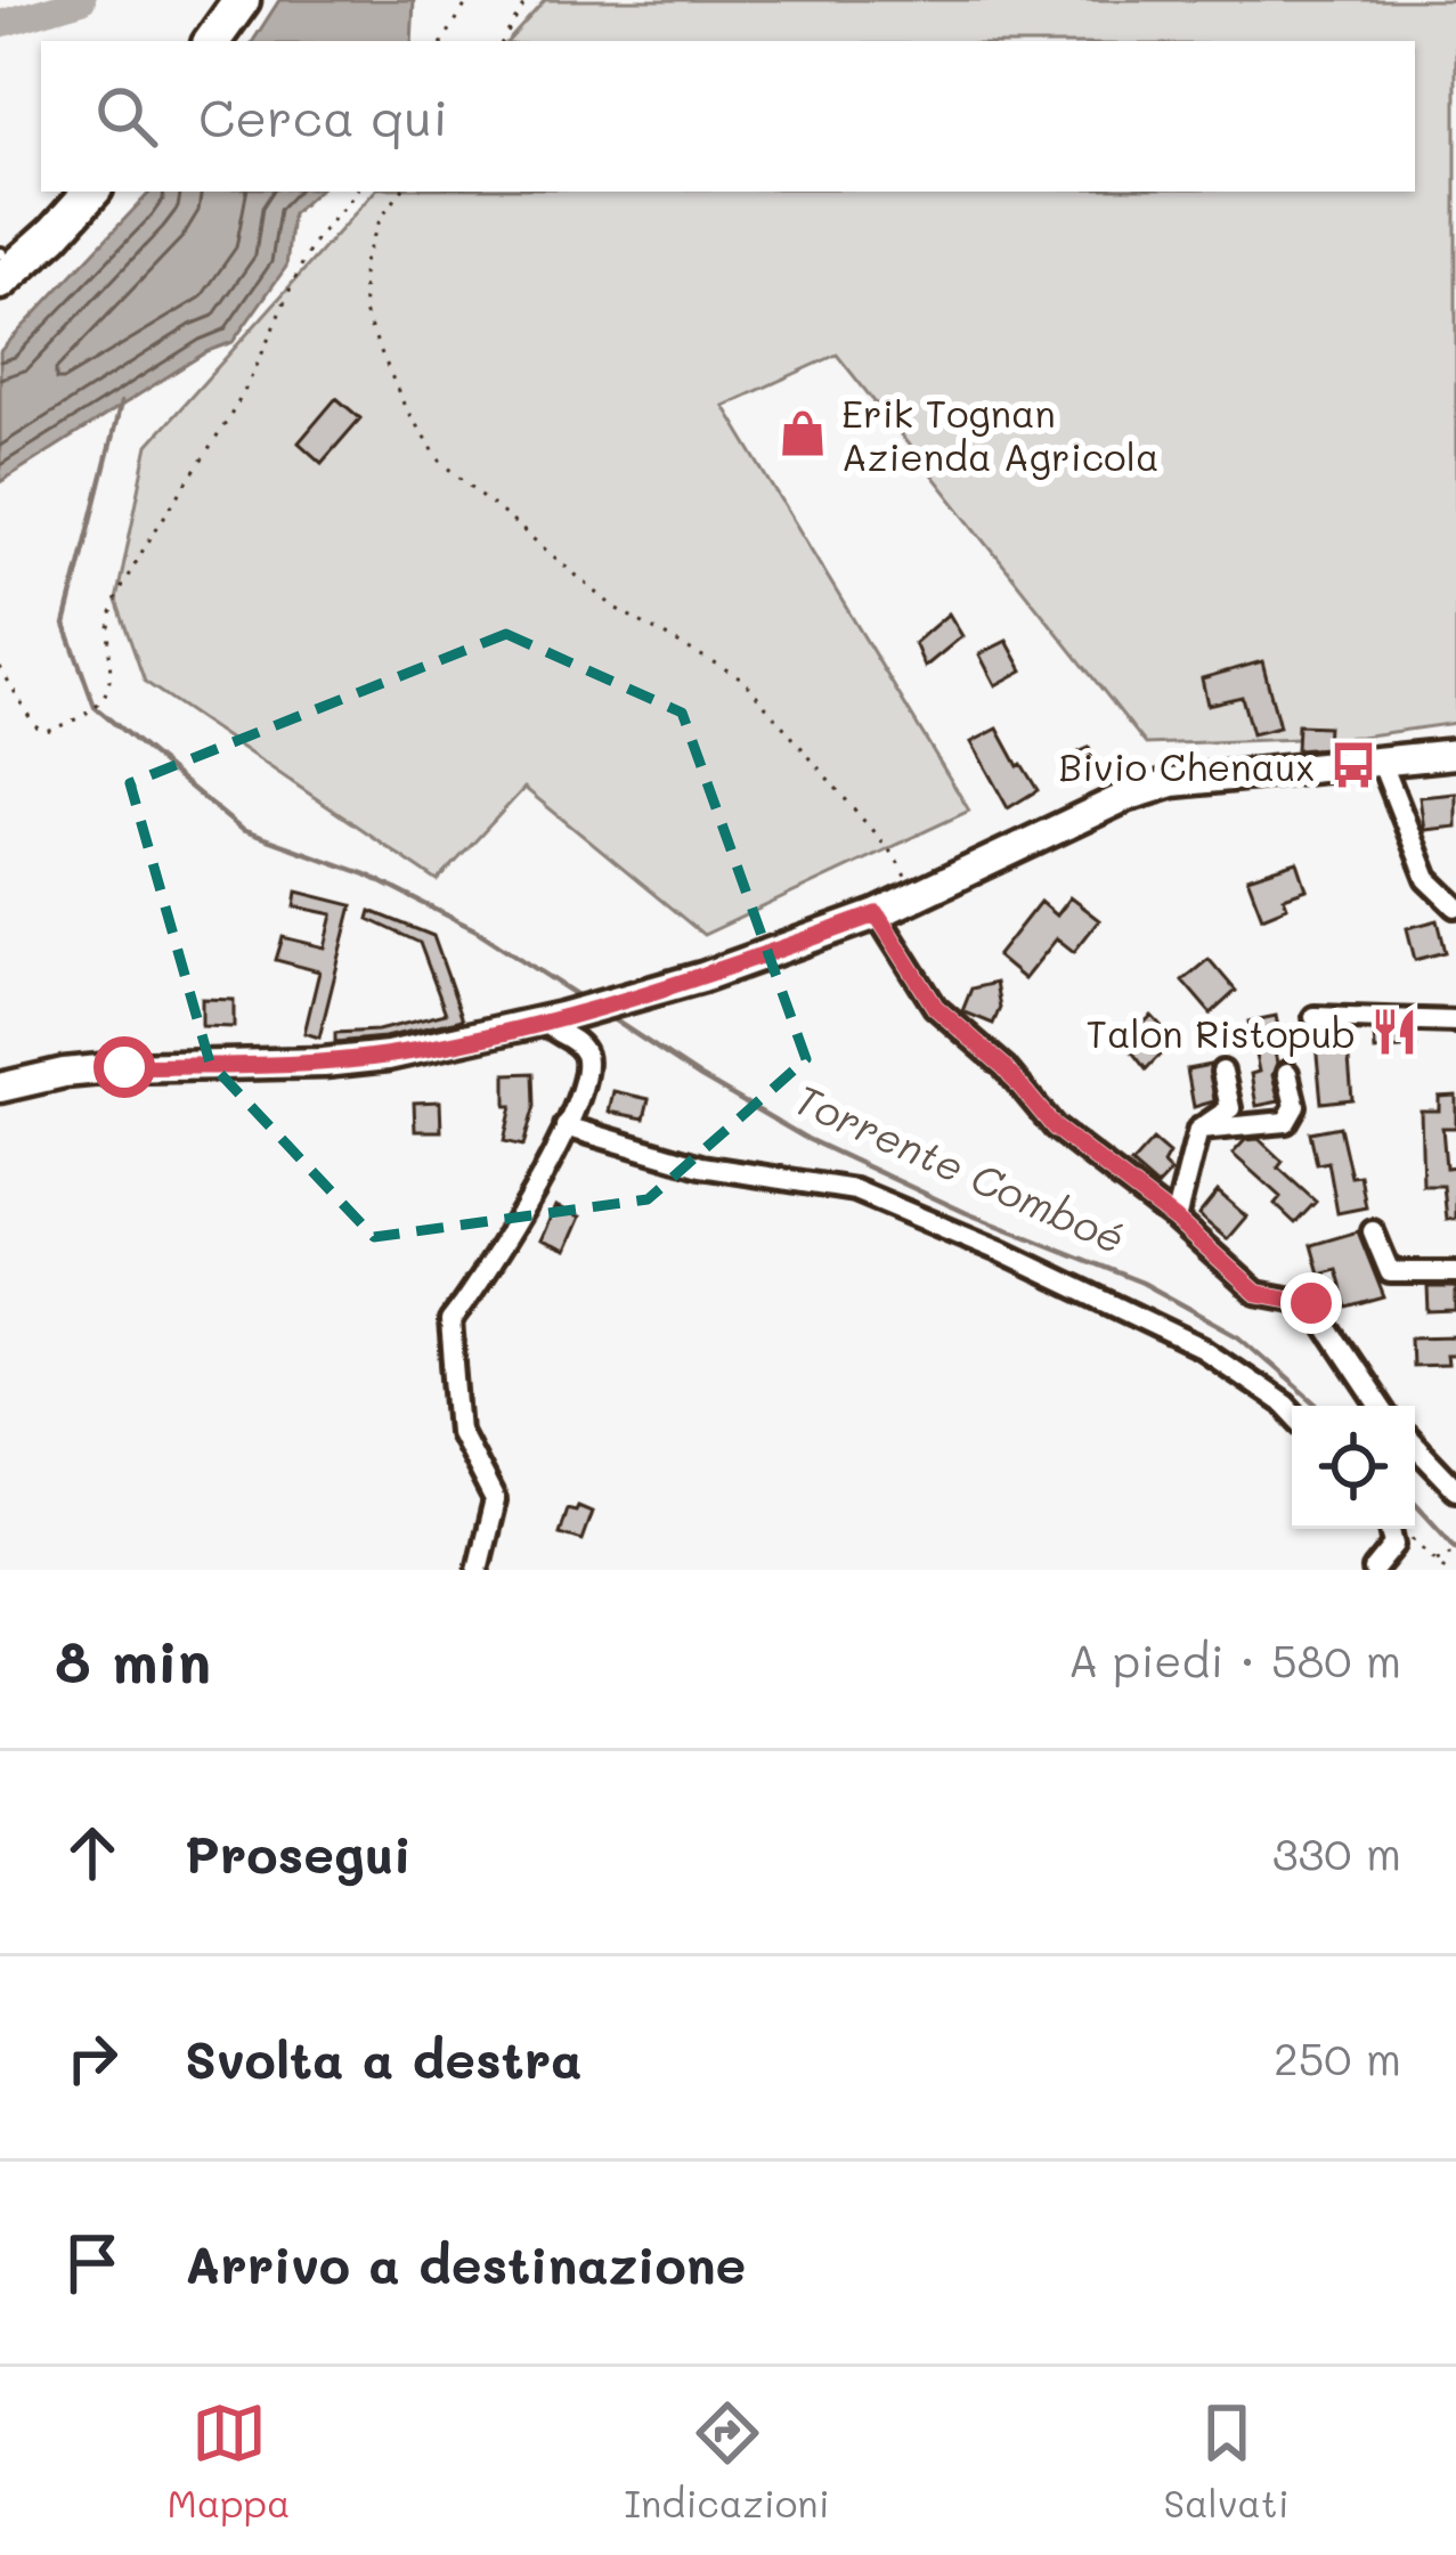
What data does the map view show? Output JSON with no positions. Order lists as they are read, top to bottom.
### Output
{
  "water": ["Torrente Comboé"],
  "places": {
    "shop": ["Erik Tognan Azienda Agricola"],
    "bus stop": ["Bivio Chenaux"],
    "restaurant": ["Talon Ristopub"]
  },
  "page": {
    "search": "Cerca qui",
    "heading": ["8 min", "A piedi · 580 m"],
    "list": [
      ["Prosegui", "330 m"],
      ["Svolta a destra", "250 m"],
      "Arrivo a destinazione"
    ],
    "nav": ["Mappa", "Indicazioni", "Salvati"]
  }
}
